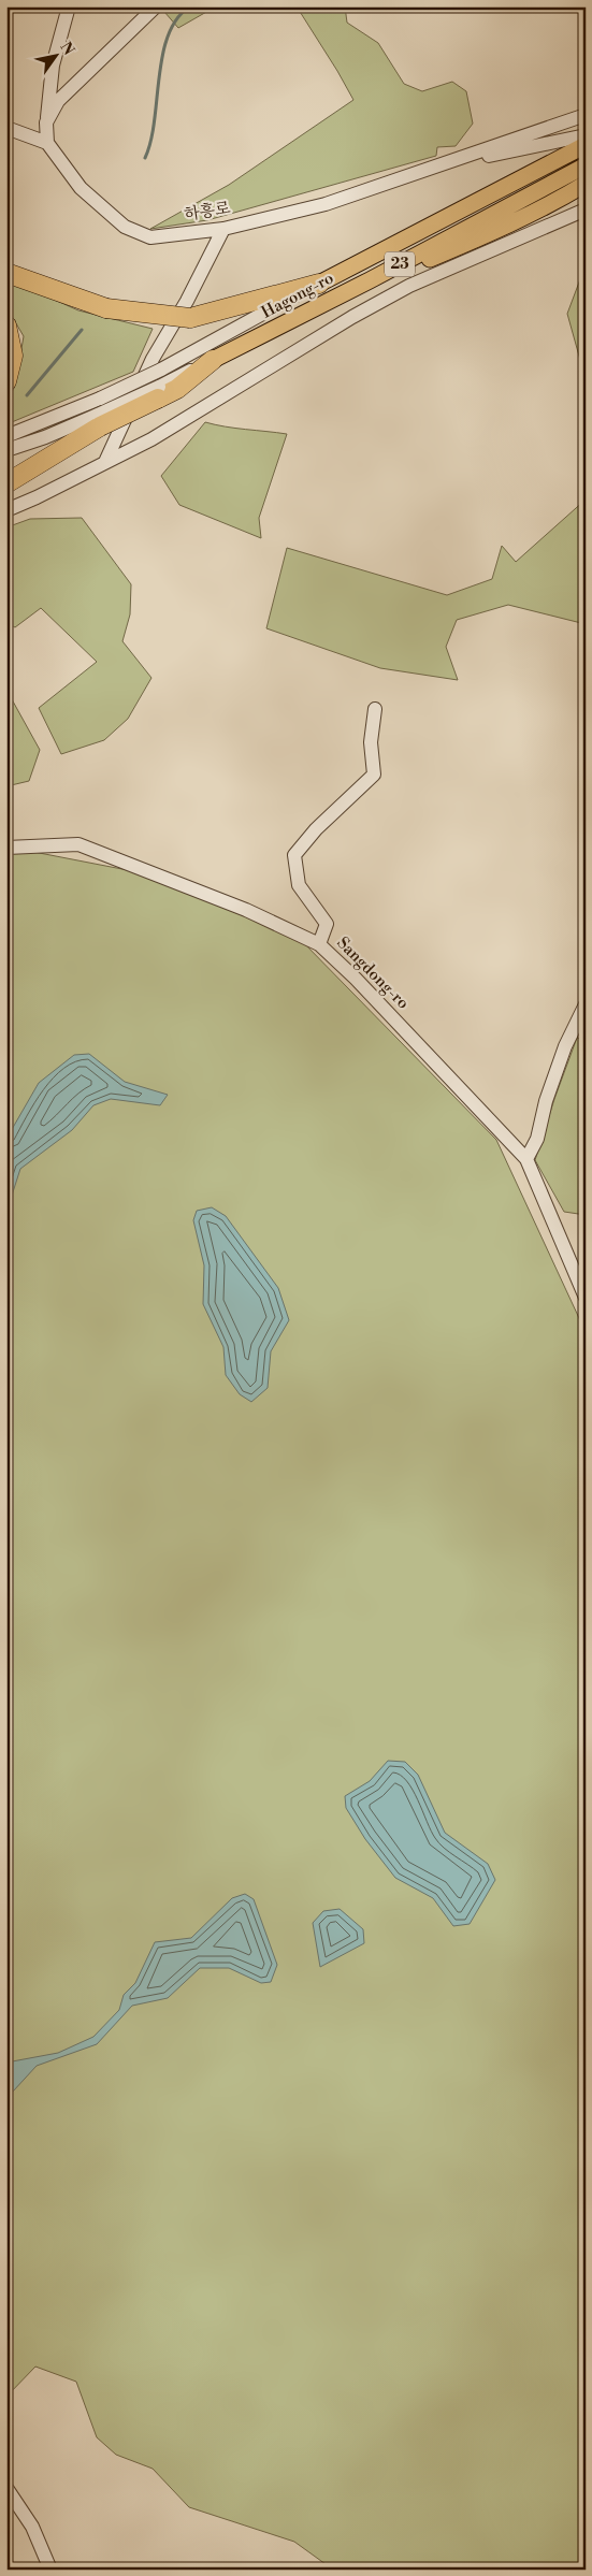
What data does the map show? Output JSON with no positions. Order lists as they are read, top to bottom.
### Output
{
  "streets": {
    "highway": ["23"],
    "main road": ["Hagong-ro"],
    "street": ["하흥로", "Sangdong-ro"]
  },
  "crossings": [
    ["23", "Hagong-ro"]
  ],
  "north": "top right"
}
